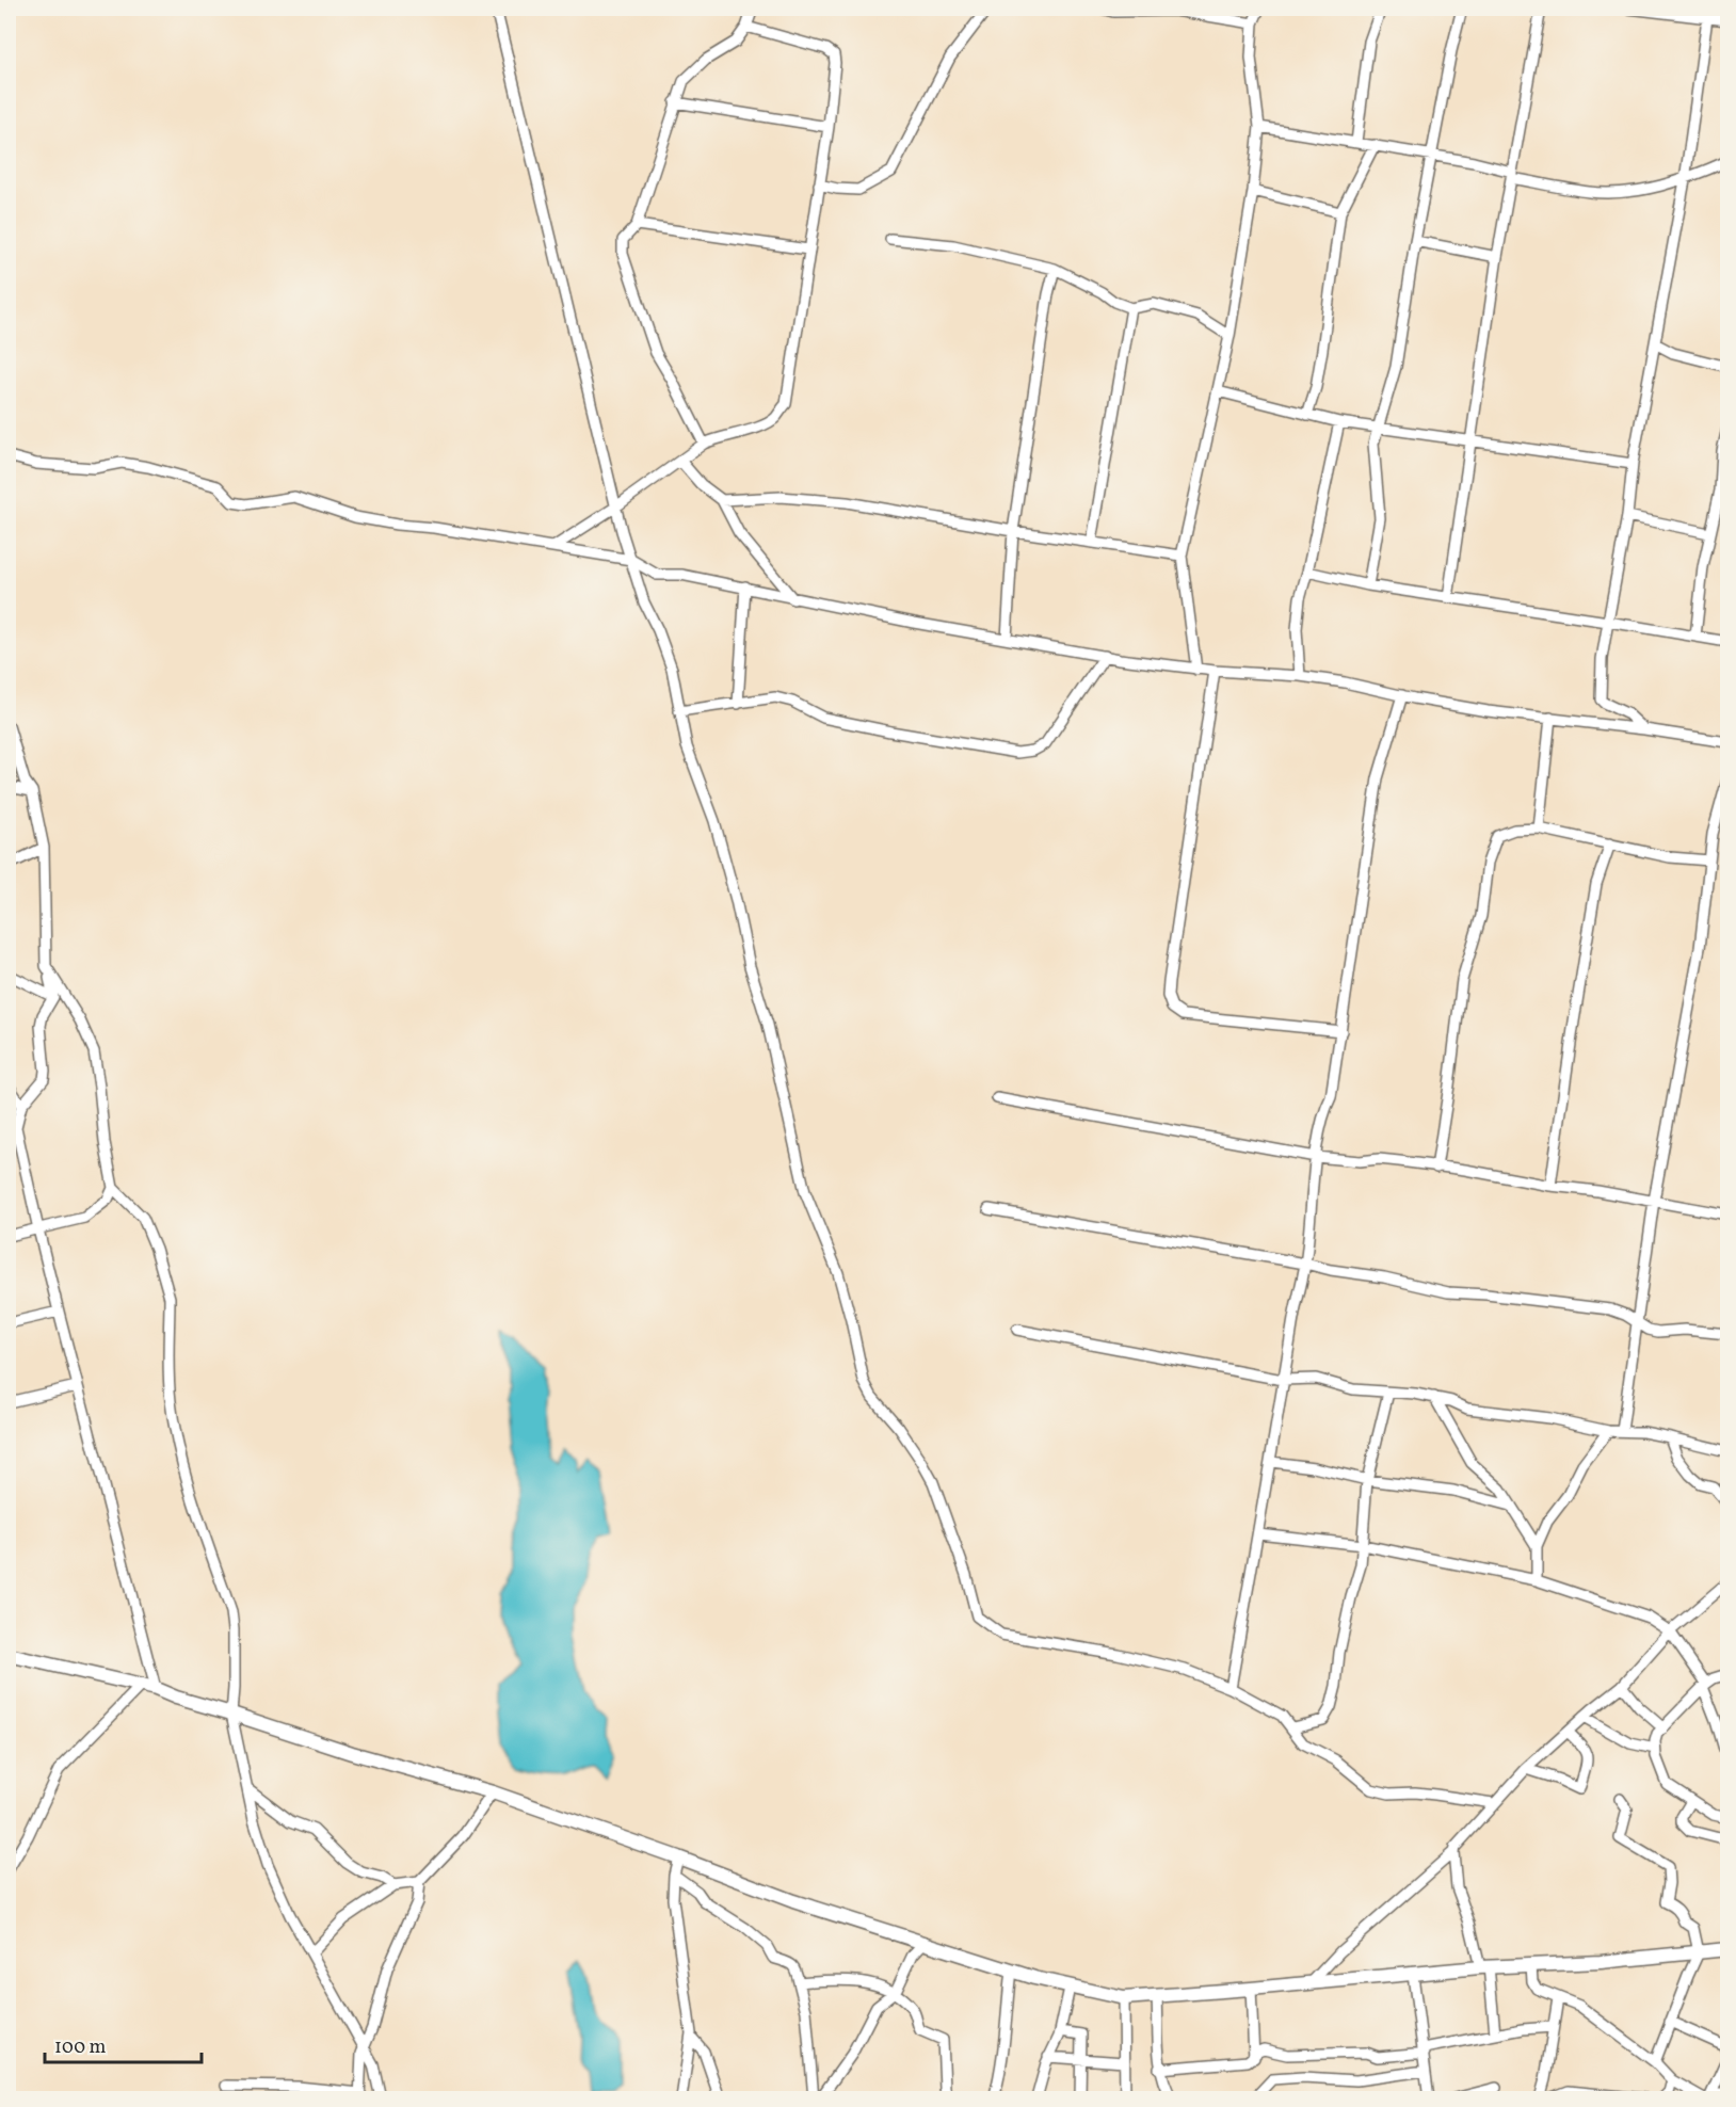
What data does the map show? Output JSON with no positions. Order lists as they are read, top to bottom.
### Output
{
  "scale_bar": "100 m"
}
